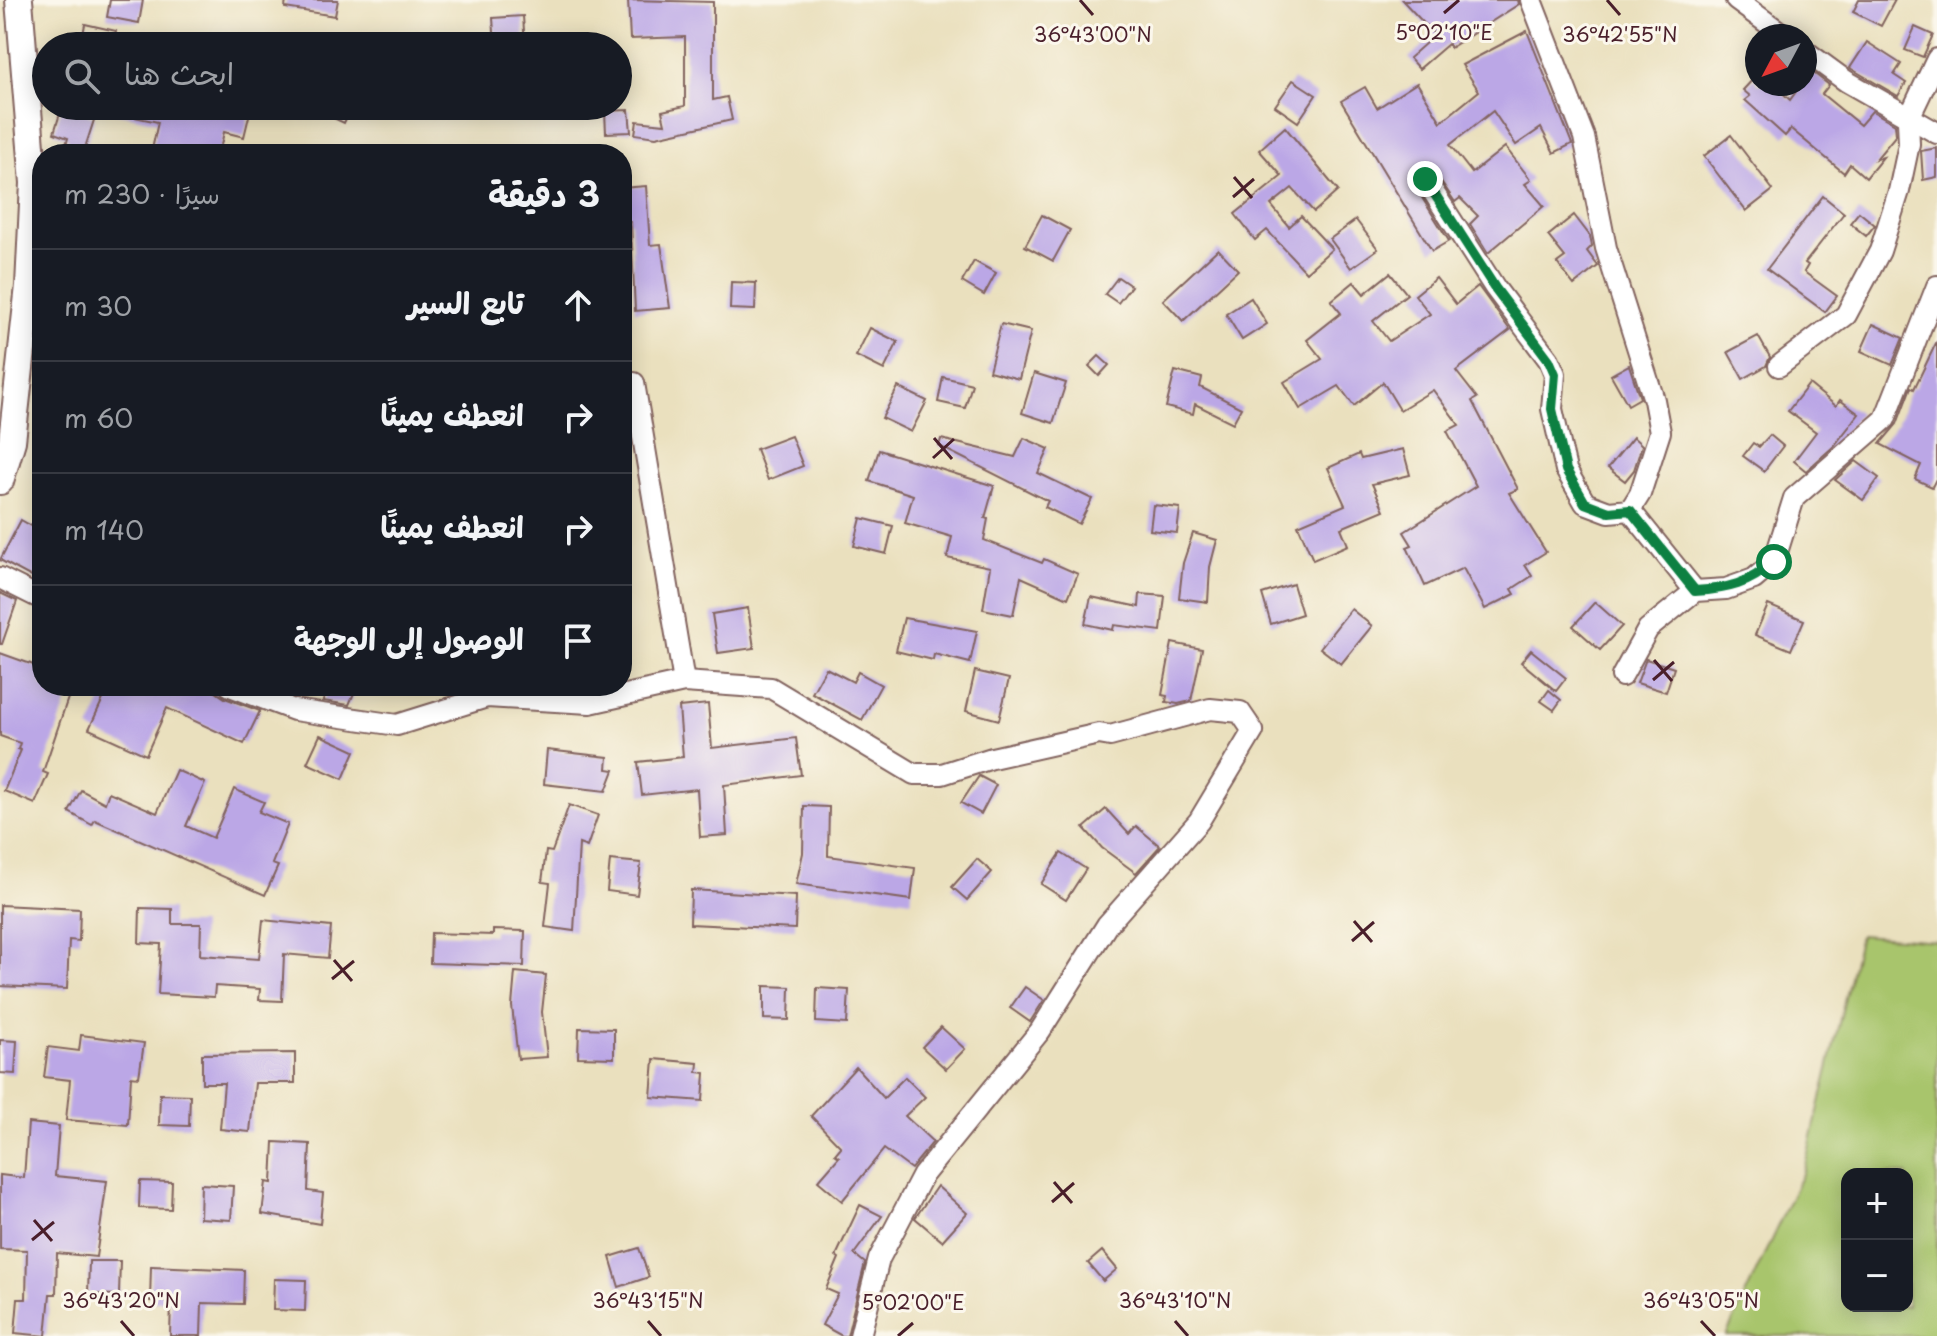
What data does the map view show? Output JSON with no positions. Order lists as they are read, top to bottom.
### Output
{
  "north": "bottom left",
  "page": {
    "search": "ابحث هنا",
    "heading": ["3 دقيقة", "سيرًا · 230 m"],
    "list": [
      ["تابع السير", "30 m"],
      ["انعطف يمينًا", "60 m"],
      ["انعطف يمينًا", "140 m"],
      "الوصول إلى الوجهة"
    ],
    "map_buttons": ["+", "−"]
  },
  "coordinates": [
    "5°02'10\"E",
    "36°43'00\"N",
    "36°42'55\"N",
    "36°43'20\"N",
    "36°43'15\"N",
    "36°43'10\"N",
    "36°43'05\"N",
    "5°02'00\"E"
  ]
}
